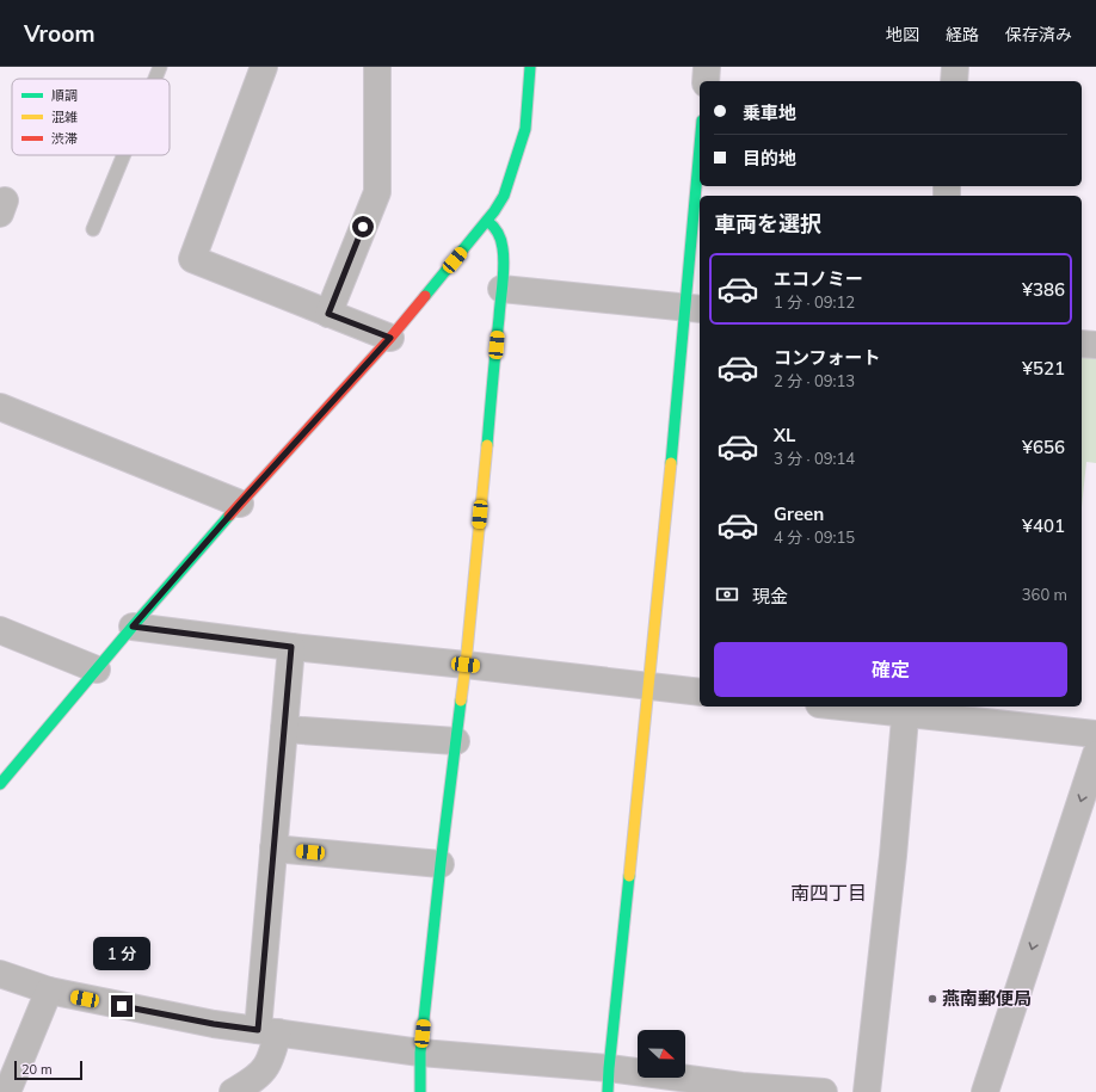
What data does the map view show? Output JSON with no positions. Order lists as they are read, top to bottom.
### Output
{
  "districts": ["南四丁目"],
  "places": ["燕南郵便局"],
  "legend": ["順調", "混雑", "渋滞"],
  "scale_bar": "20 m",
  "north": "right",
  "page": {
    "header": "Vroom",
    "nav": ["地図", "経路", "保存済み"],
    "banner": ["乗車地", "目的地"],
    "heading": "車両を選択",
    "list": [
      {
        "name": "エコノミー",
        "note": "1 分 · 09:12",
        "value": "¥386"
      },
      {
        "name": "コンフォート",
        "note": "2 分 · 09:13",
        "value": "¥521"
      },
      {
        "name": "XL",
        "note": "3 分 · 09:14",
        "value": "¥656"
      },
      {
        "name": "Green",
        "note": "4 分 · 09:15",
        "value": "¥401"
      }
    ],
    "pay": ["現金", "360 m"],
    "buttons": "確定",
    "bubble": "1 分",
    "scale": "20 m"
  }
}
